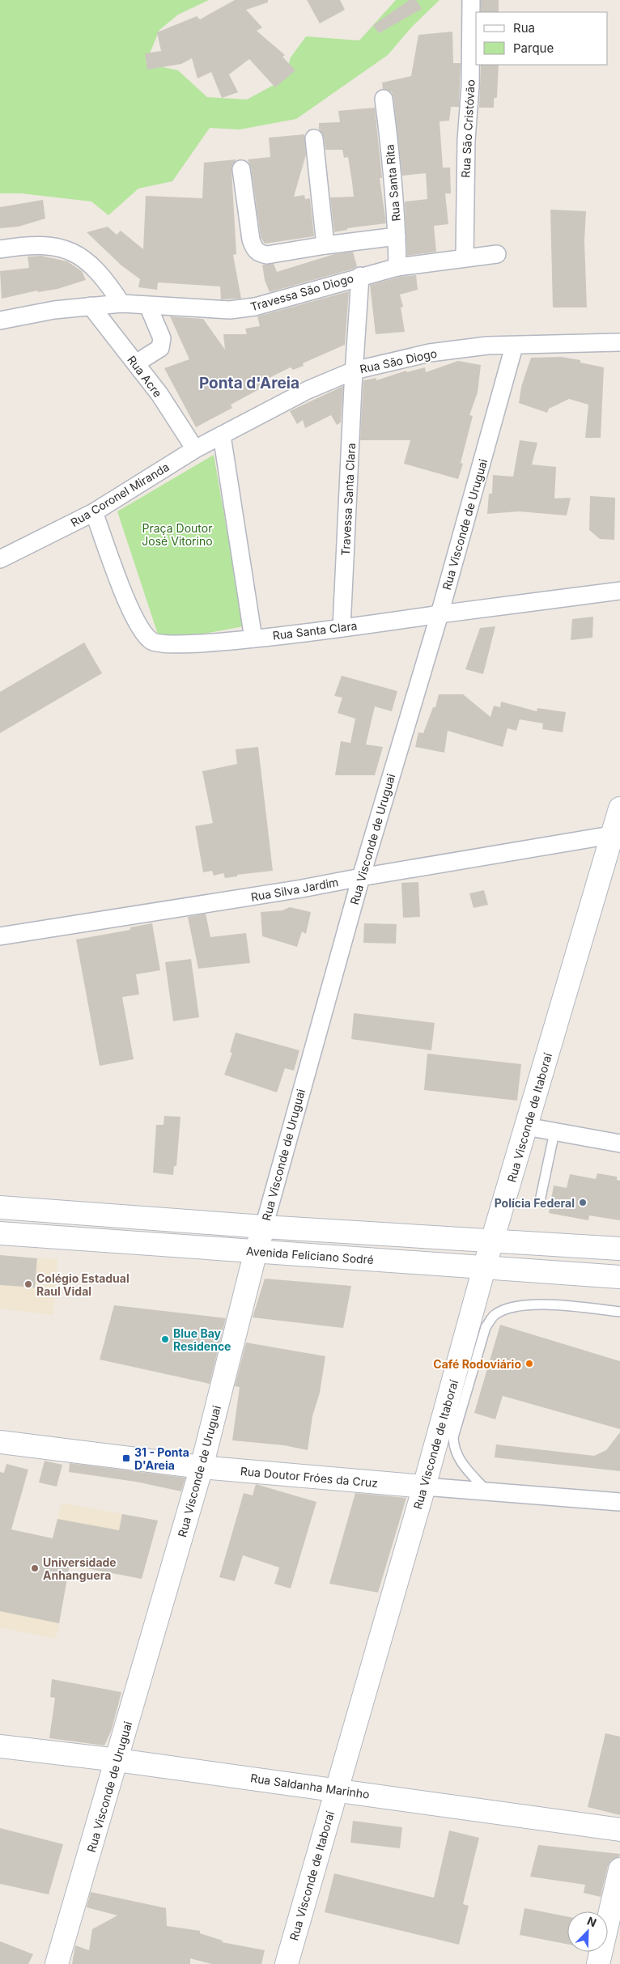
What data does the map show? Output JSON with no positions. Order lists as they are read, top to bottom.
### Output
{
  "streets": {
    "street": [
      "Rua São Cristóvão",
      "Rua Santa Rita",
      "Travessa São Diogo",
      "Rua São Diogo",
      "Rua Acre",
      "Rua Coronel Miranda",
      "Travessa Santa Clara",
      "Rua Visconde de Uruguai",
      "Rua Santa Clara",
      "Rua Silva Jardim",
      "Rua Visconde de Itaboraí",
      "Avenida Feliciano Sodré",
      "Rua Doutor Fróes da Cruz",
      "Rua Saldanha Marinho"
    ]
  },
  "crossings": [
    ["Rua São Cristóvão", "Travessa São Diogo"],
    ["Rua Santa Rita", "Travessa São Diogo"],
    ["Travessa São Diogo", "Rua São Diogo"],
    ["Travessa São Diogo", "Rua Acre"],
    ["Travessa São Diogo", "Travessa Santa Clara"],
    ["Rua São Diogo", "Rua Acre"],
    ["Rua São Diogo", "Rua Coronel Miranda"],
    ["Rua São Diogo", "Travessa Santa Clara"],
    ["Rua São Diogo", "Rua Visconde de Uruguai"],
    ["Rua Acre", "Rua Coronel Miranda"],
    ["Rua Coronel Miranda", "Rua Santa Clara"],
    ["Travessa Santa Clara", "Rua Santa Clara"],
    ["Rua Visconde de Uruguai", "Rua Santa Clara"],
    ["Rua Visconde de Uruguai", "Rua Silva Jardim"],
    ["Rua Visconde de Uruguai", "Avenida Feliciano Sodré"],
    ["Rua Visconde de Uruguai", "Rua Doutor Fróes da Cruz"],
    ["Rua Visconde de Uruguai", "Rua Saldanha Marinho"],
    ["Rua Silva Jardim", "Rua Visconde de Itaboraí"],
    ["Rua Visconde de Itaboraí", "Avenida Feliciano Sodré"],
    ["Rua Visconde de Itaboraí", "Rua Doutor Fróes da Cruz"],
    ["Rua Visconde de Itaboraí", "Rua Saldanha Marinho"]
  ],
  "districts": ["Ponta d'Areia"],
  "parks": ["Praça Doutor José Vitorino"],
  "places": {
    "other": [
      "Polícia Federal",
      "Colégio Estadual Raul Vidal",
      "Blue Bay Residence",
      "Café Rodoviário",
      "Universidade Anhanguera"
    ],
    "transit": ["31 - Ponta D'Areia"]
  },
  "legend": ["Rua", "Parque"],
  "north": "top right"
}
